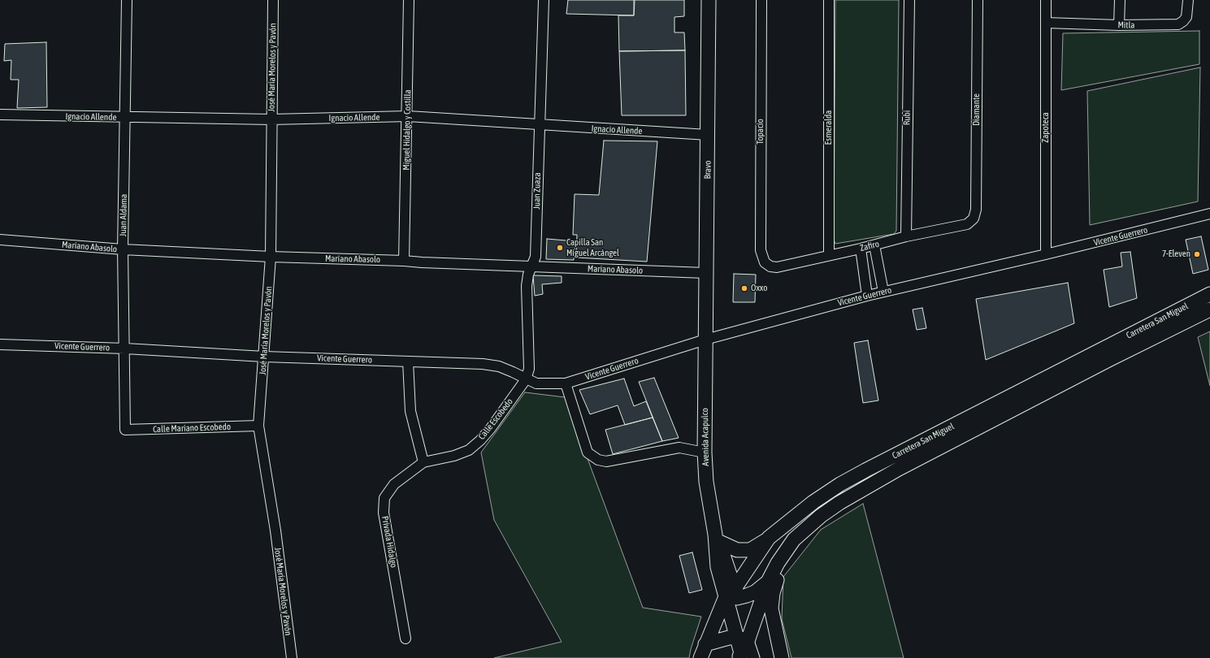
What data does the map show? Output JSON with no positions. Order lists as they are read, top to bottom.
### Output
{
  "streets": {
    "main road": ["Bravo", "Carretera San Miguel", "Avenida Acapulco"],
    "street": [
      "Mitla",
      "José María Morelos y Pavón",
      "Diamante",
      "Ignacio Allende",
      "Rubí",
      "Esmeralda",
      "Zapoteca",
      "Miguel Hidalgo y Costilla",
      "Topacio",
      "Juan Zuaza",
      "Juan Aldama",
      "Vicente Guerrero",
      "Zafiro",
      "Mariano Abasolo",
      "Calle Escobedo",
      "Calle Mariano Escobedo",
      "Privada Hidalgo"
    ]
  },
  "crossings": [
    ["Mitla", "Zapoteca"],
    ["José María Morelos y Pavón", "Ignacio Allende"],
    ["José María Morelos y Pavón", "Vicente Guerrero"],
    ["José María Morelos y Pavón", "Mariano Abasolo"],
    ["José María Morelos y Pavón", "Calle Mariano Escobedo"],
    ["Diamante", "Zafiro"],
    ["Ignacio Allende", "Miguel Hidalgo y Costilla"],
    ["Ignacio Allende", "Bravo"],
    ["Ignacio Allende", "Juan Zuaza"],
    ["Ignacio Allende", "Juan Aldama"],
    ["Rubí", "Zafiro"],
    ["Esmeralda", "Zafiro"],
    ["Zapoteca", "Vicente Guerrero"],
    ["Miguel Hidalgo y Costilla", "Mariano Abasolo"],
    ["Topacio", "Zafiro"],
    ["Bravo", "Vicente Guerrero"],
    ["Bravo", "Mariano Abasolo"],
    ["Bravo", "Avenida Acapulco"],
    ["Juan Zuaza", "Vicente Guerrero"],
    ["Juan Zuaza", "Mariano Abasolo"],
    ["Juan Zuaza", "Calle Escobedo"],
    ["Juan Aldama", "Vicente Guerrero"],
    ["Juan Aldama", "Mariano Abasolo"],
    ["Juan Aldama", "Calle Mariano Escobedo"],
    ["Vicente Guerrero", "Calle Escobedo"],
    ["Vicente Guerrero", "Avenida Acapulco"],
    ["Carretera San Miguel", "Avenida Acapulco"],
    ["Calle Escobedo", "Privada Hidalgo"]
  ],
  "places": ["Capilla San Miguel Arcángel", "7-Eleven", "Oxxo"]
}
